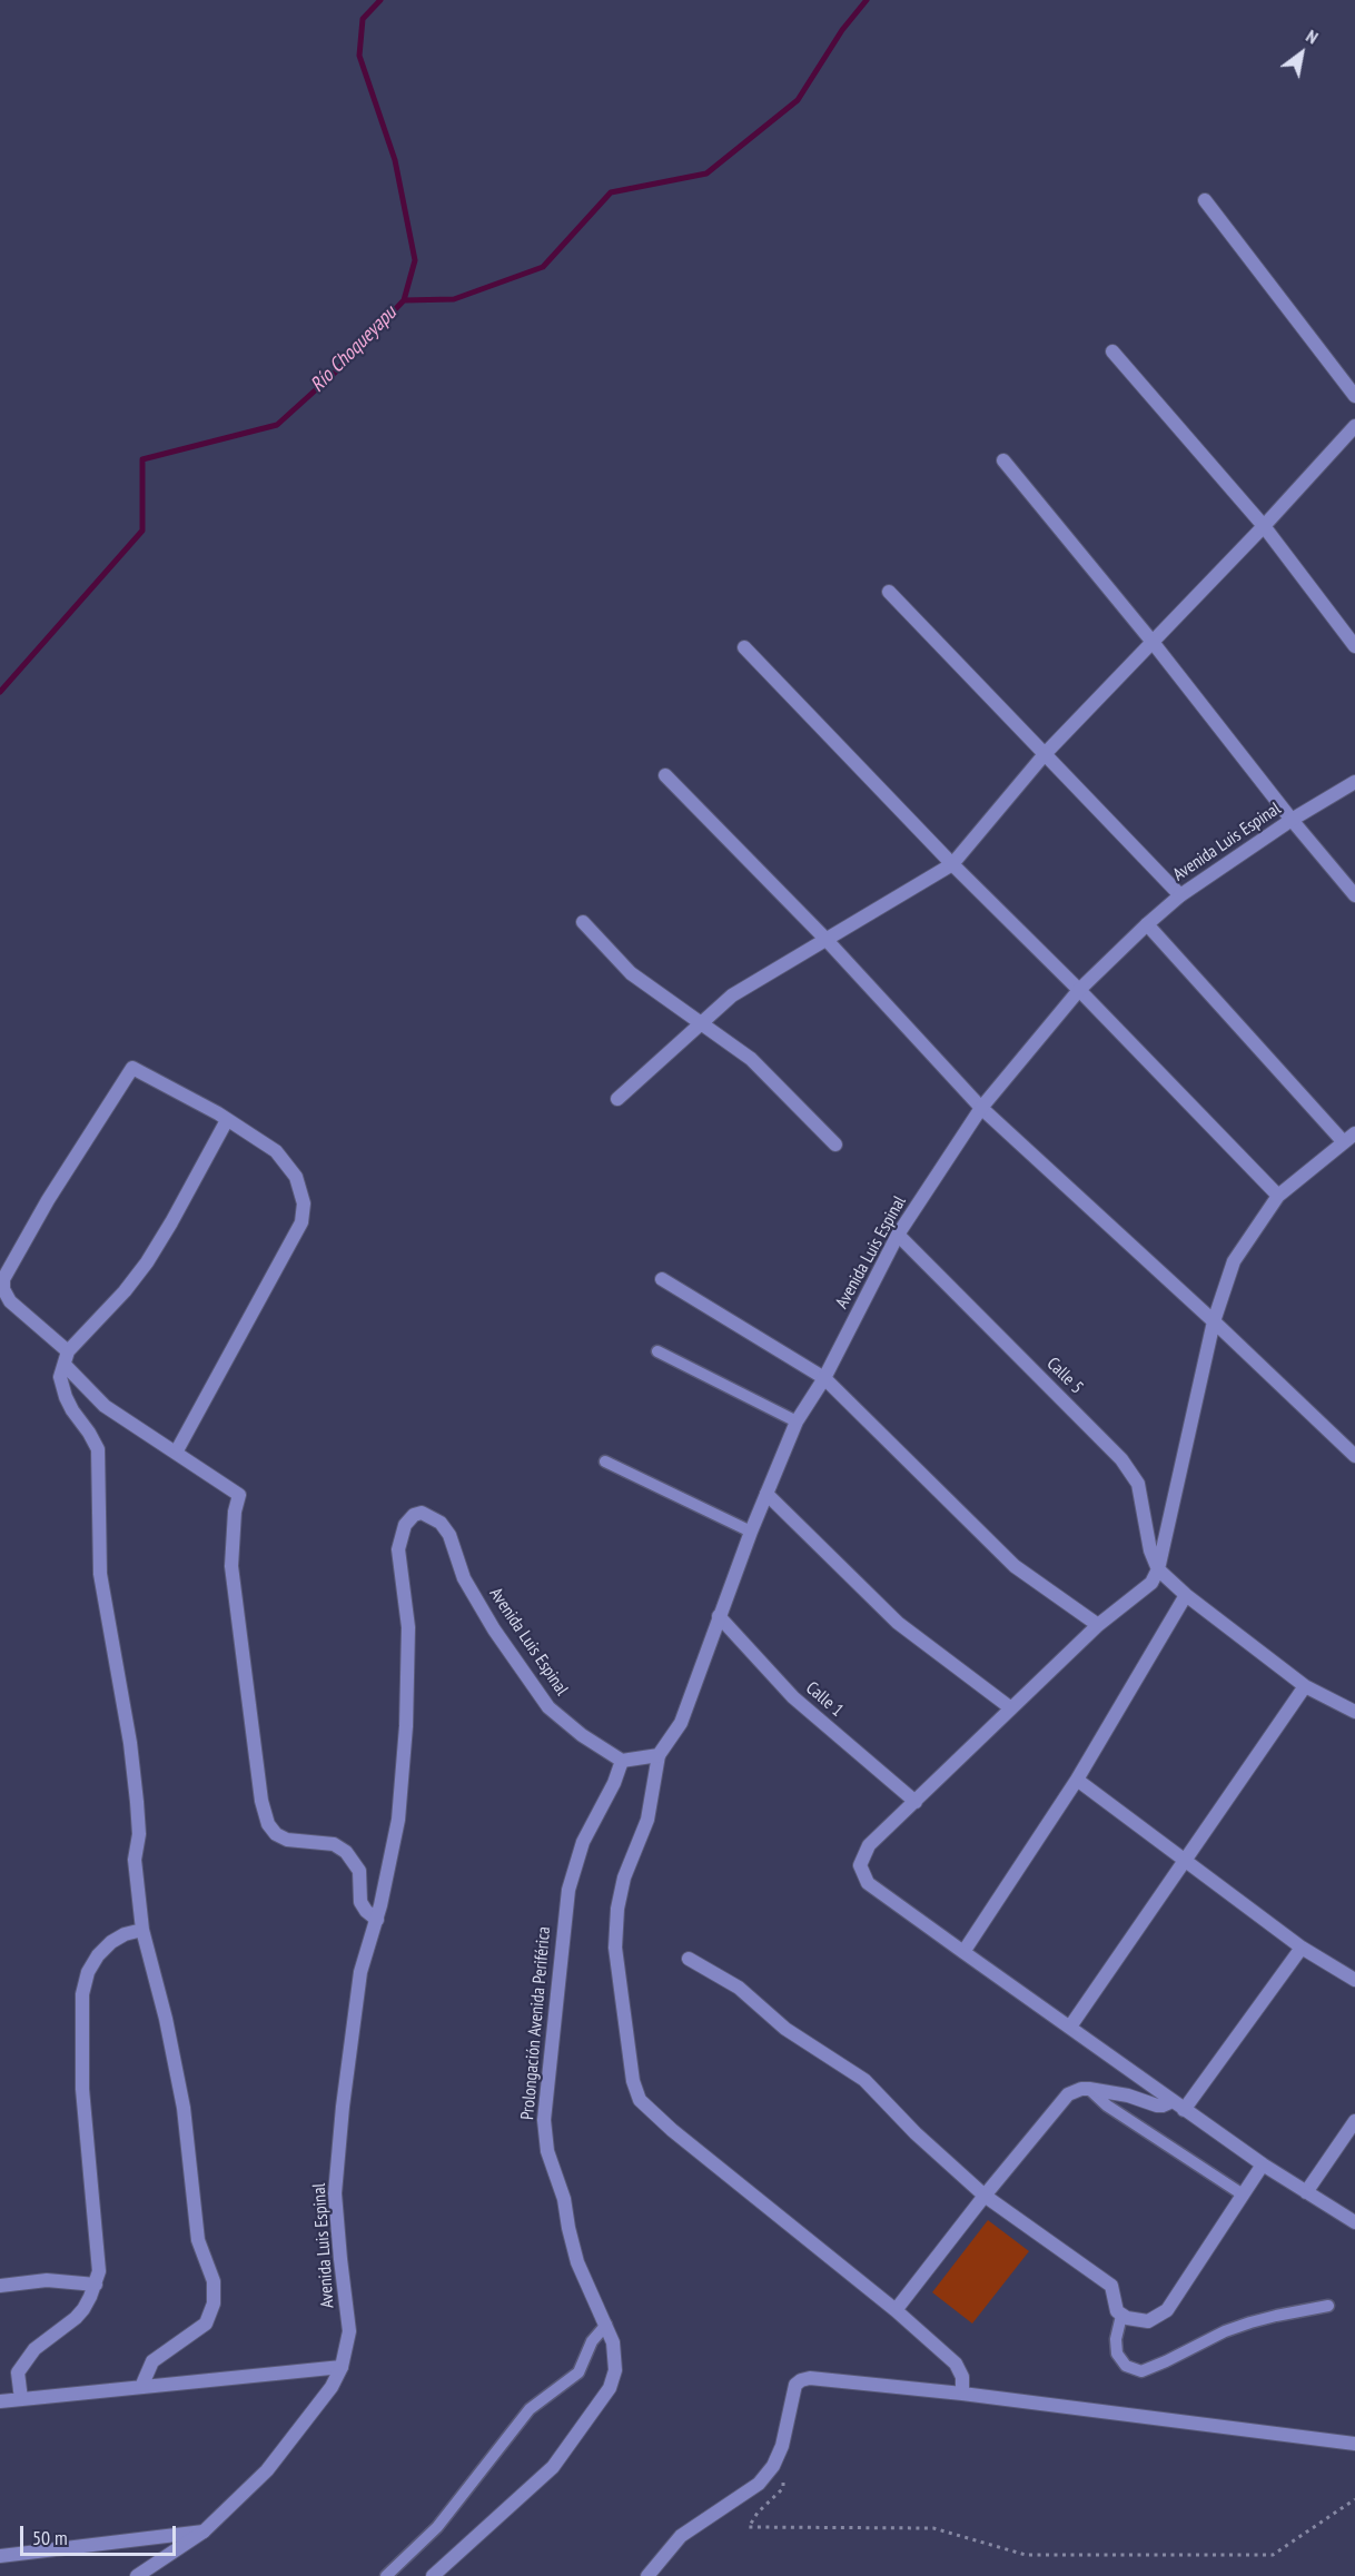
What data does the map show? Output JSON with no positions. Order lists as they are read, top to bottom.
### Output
{
  "streets": {
    "street": [
      "Avenida Luis Espinal",
      "Calle 5",
      "Calle 1",
      "Prolongación Avenida Periférica"
    ]
  },
  "crossings": [
    ["Avenida Luis Espinal", "Calle 5"],
    ["Avenida Luis Espinal", "Calle 1"],
    ["Avenida Luis Espinal", "Prolongación Avenida Periférica"]
  ],
  "water": ["Río Choqueyapu"],
  "scale_bar": "50 m",
  "north": "top right"
}
